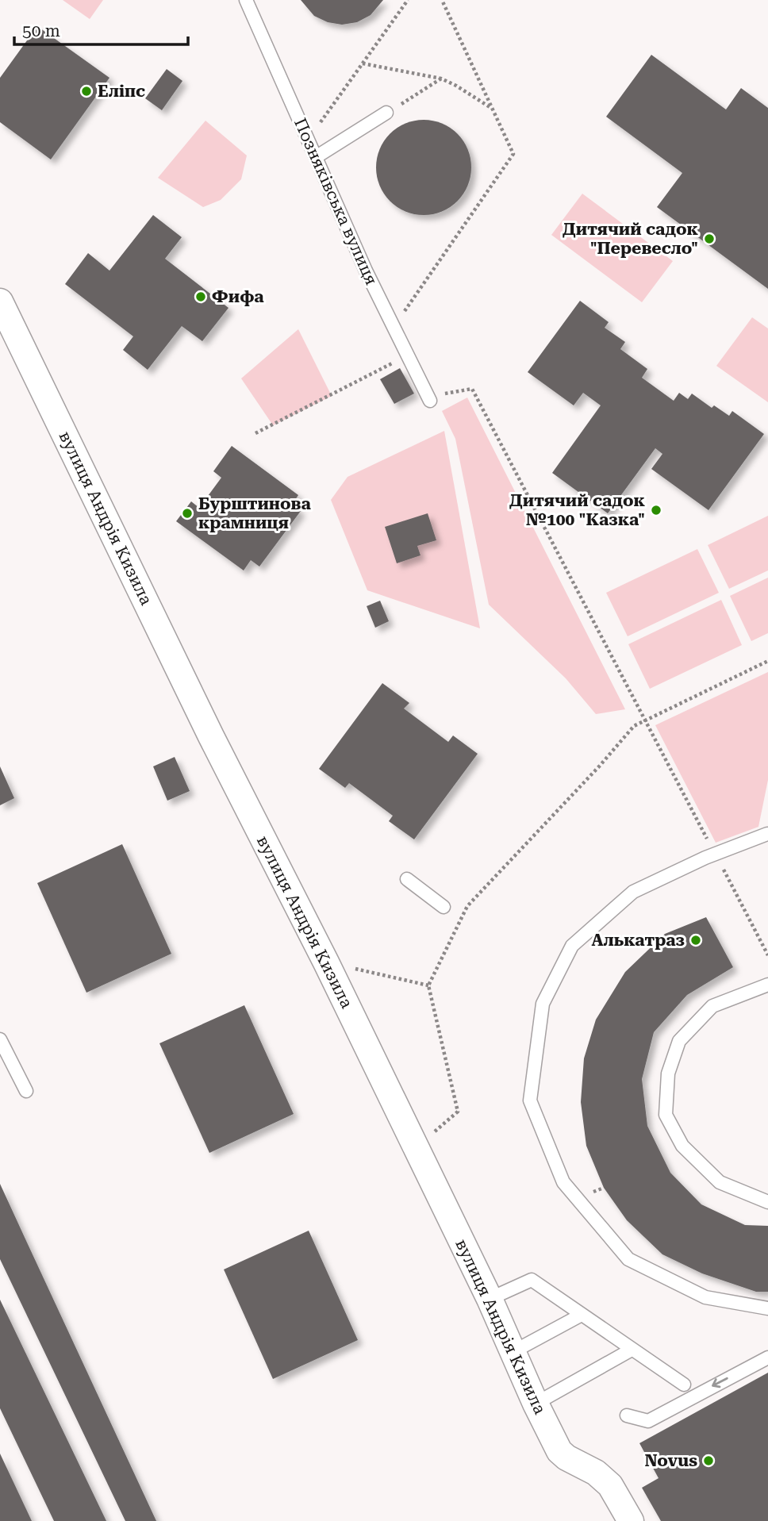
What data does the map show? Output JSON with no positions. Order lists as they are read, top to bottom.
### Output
{
  "streets": {
    "street": ["вулиця Андрія Кизила"],
    "lane": ["Позняківська вулиця"]
  },
  "places": [
    "Еліпс",
    "Дитячий садок \"Перевесло\"",
    "Фифа",
    "Дитячий садок №100 \"Казка\"",
    "Бурштинова крамниця",
    "Алькатраз",
    "Novus"
  ],
  "scale_bar": "50 m"
}
